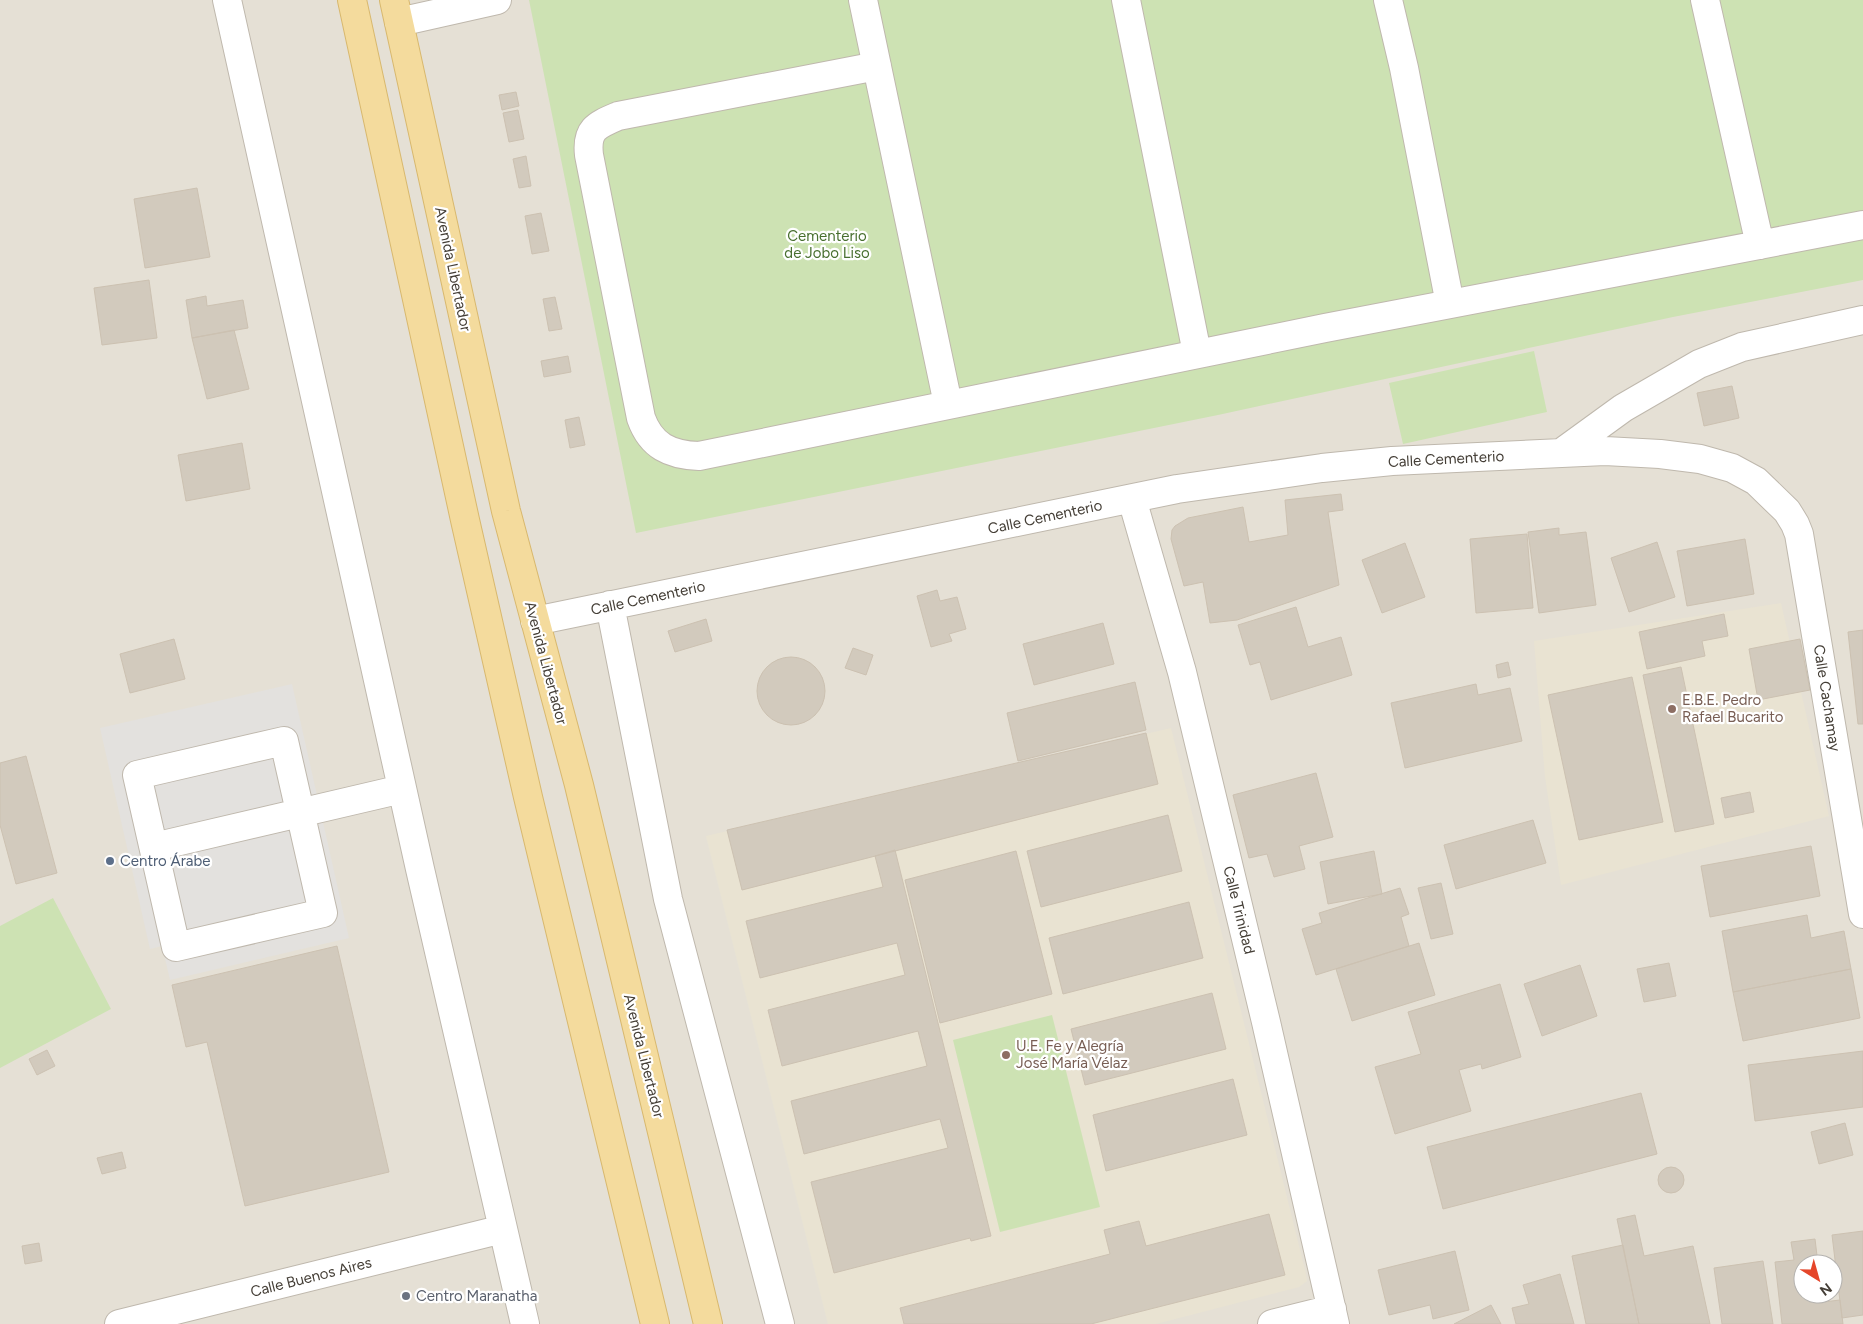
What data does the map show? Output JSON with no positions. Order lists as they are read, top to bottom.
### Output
{
  "streets": {
    "main road": ["Avenida Libertador"],
    "street": [
      "Calle Cementerio",
      "Calle Cachamay",
      "Calle Trinidad",
      "Calle Buenos Aires"
    ]
  },
  "crossings": [
    ["Avenida Libertador", "Calle Cementerio"],
    ["Calle Cementerio", "Calle Cachamay"],
    ["Calle Cementerio", "Calle Trinidad"]
  ],
  "parks": ["Cementerio de Jobo Liso"],
  "places": [
    "E.B.E. Pedro Rafael Bucarito",
    "Centro Árabe",
    "U.E. Fe y Alegría José María Vélaz",
    "Centro Maranatha"
  ],
  "north": "bottom right"
}
